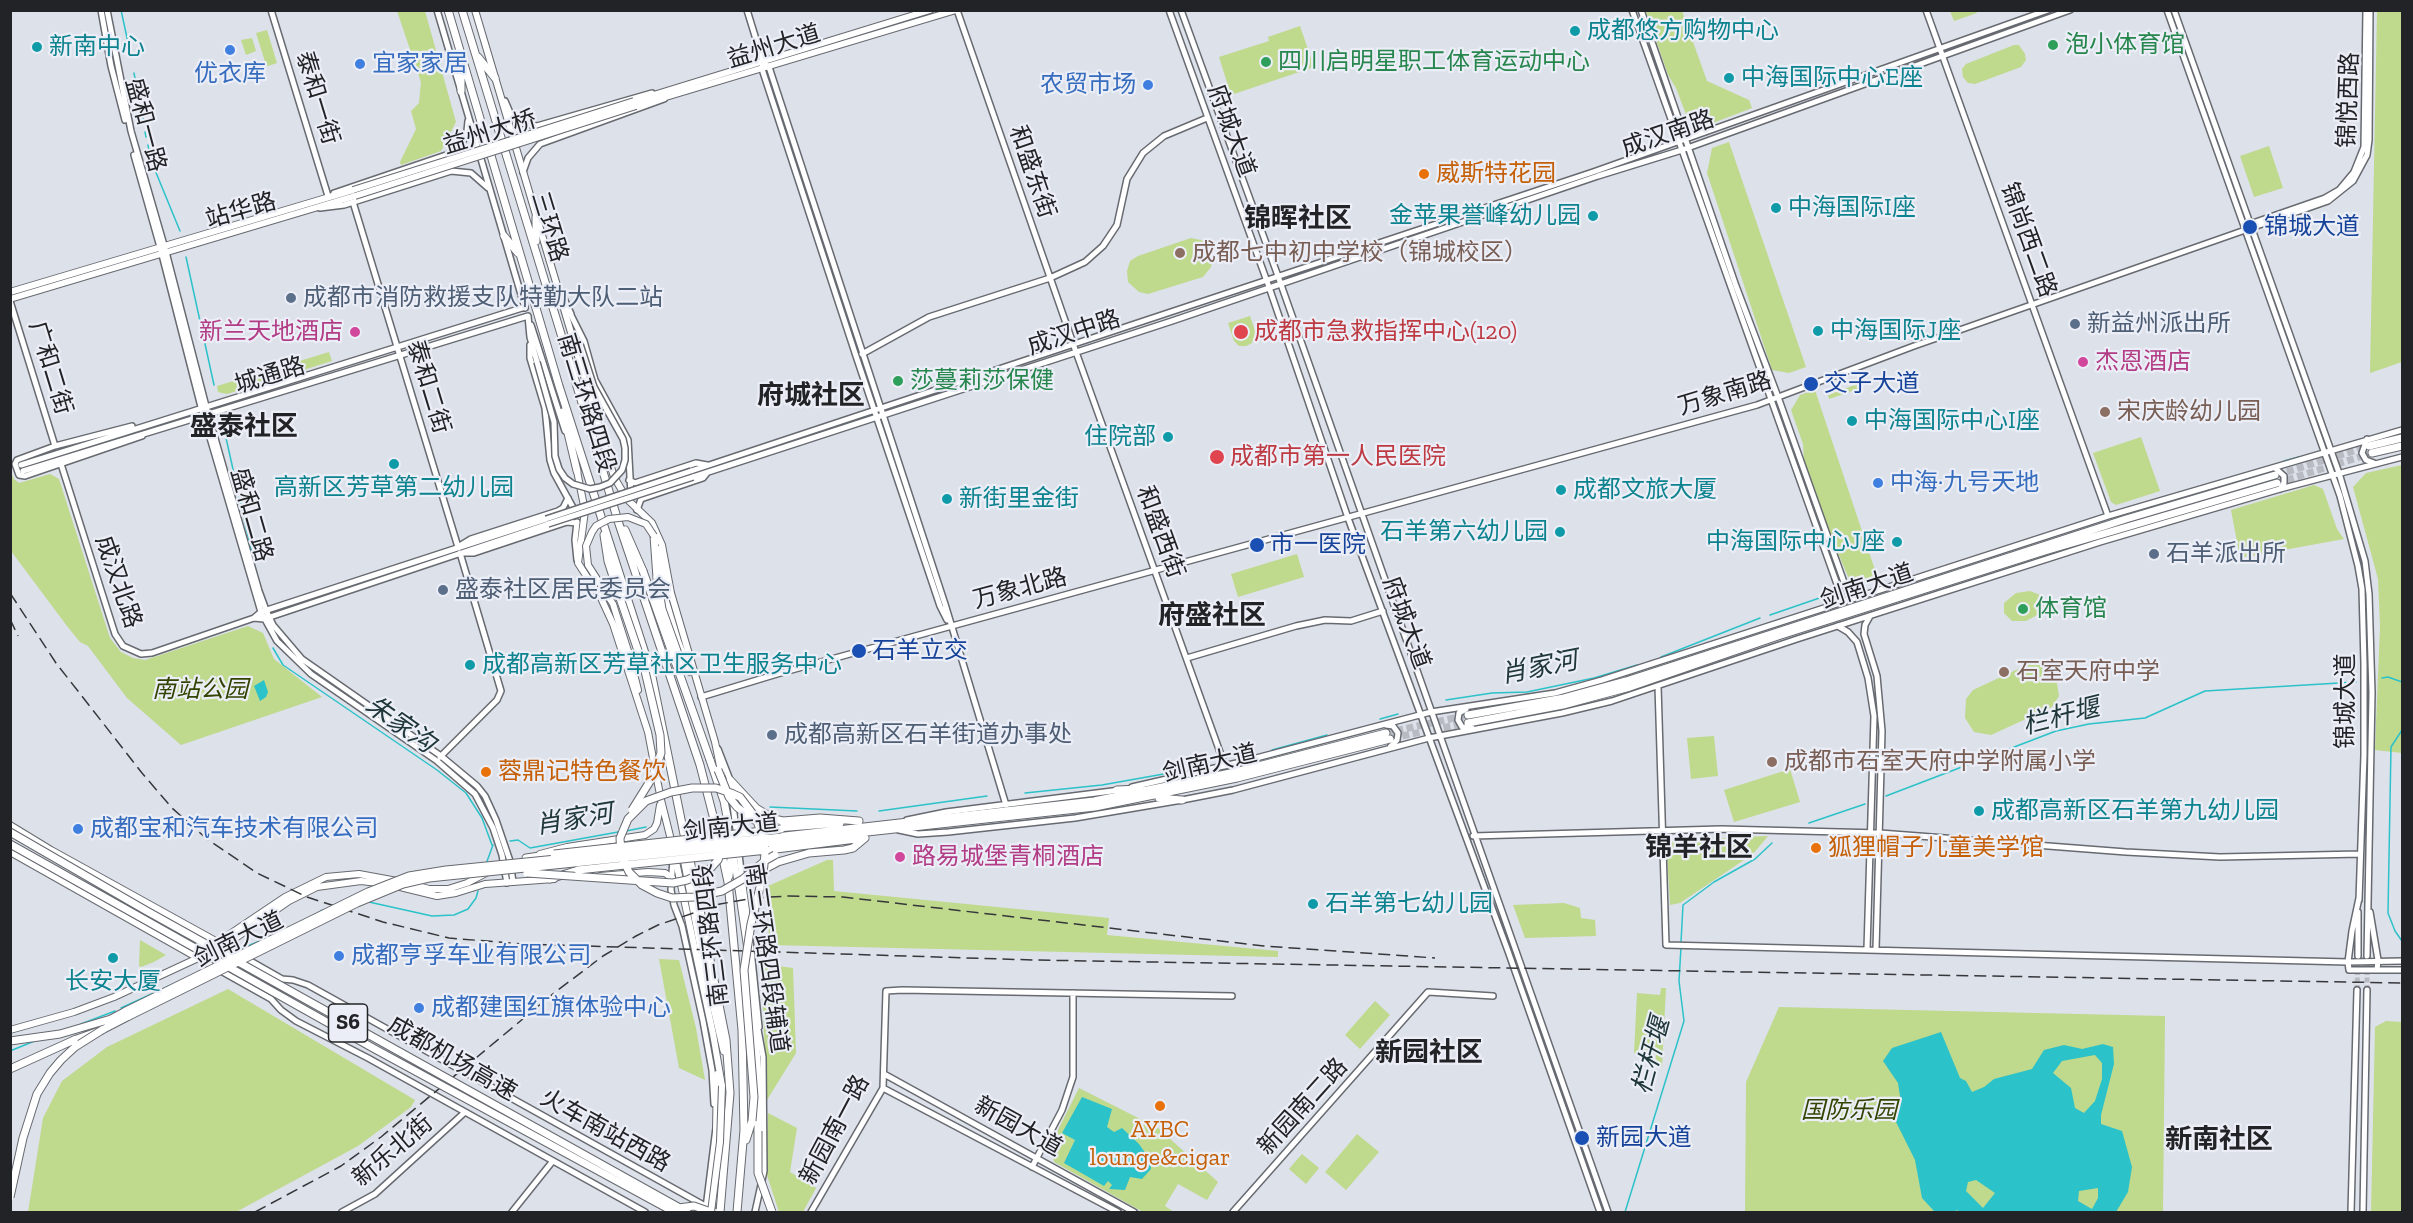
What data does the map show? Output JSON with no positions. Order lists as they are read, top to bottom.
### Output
{
  "streets": {
    "highway": [
      "三环路",
      "南三环路四段",
      "剑南大道",
      "S6",
      "成都机场高速"
    ],
    "main road": [
      "益州大道",
      "泰和一街",
      "锦悦西路",
      "盛和一路",
      "府城大道",
      "益州大桥",
      "成汉南路",
      "和盛东街",
      "站华路",
      "锦尚西二路",
      "成汉中路",
      "广和二街",
      "城通路",
      "泰和二街",
      "万象南路",
      "和盛西街",
      "成汉北路",
      "万象北路",
      "锦城大道",
      "南三环路四段辅道",
      "新园南二路",
      "新园大道",
      "新园南一路",
      "火车南站西路",
      "新乐北街"
    ]
  },
  "crossings": [
    ["益州大道", "益州大桥"],
    ["益州大道", "和盛东街"],
    ["锦悦西路", "万象南路"],
    ["锦悦西路", "锦城大道"],
    ["盛和一路", "站华路"],
    ["府城大道", "成汉南路"],
    ["府城大道", "成汉中路"],
    ["府城大道", "万象南路"],
    ["府城大道", "万象北路"],
    ["益州大桥", "站华路"],
    ["益州大桥", "泰和二街"],
    ["成汉南路", "锦尚西二路"],
    ["成汉南路", "成汉中路"],
    ["和盛东街", "成汉中路"],
    ["和盛东街", "和盛西街"],
    ["站华路", "泰和二街"],
    ["三环路", "南三环路四段"],
    ["锦尚西二路", "万象南路"],
    ["成汉中路", "和盛西街"],
    ["城通路", "泰和二街"],
    ["泰和二街", "成汉北路"],
    ["万象南路", "万象北路"],
    ["万象南路", "锦城大道"],
    ["南三环路四段", "火车南站西路"],
    ["和盛西街", "万象北路"],
    ["万象北路", "南三环路四段辅道"],
    ["新园大道", "新园南一路"]
  ],
  "districts": [
    "锦晖社区",
    "府城社区",
    "盛泰社区",
    "府盛社区",
    "锦羊社区",
    "新园社区",
    "新南社区"
  ],
  "water": ["肖家河", "栏杆堰", "朱家沟"],
  "parks": ["南站公园", "国防乐园"],
  "places": [
    "成都悠方购物中心",
    "泡小体育馆",
    "新南中心",
    "优衣库",
    "四川启明星职工体育运动中心",
    "宜家家居",
    "中海国际中心E座",
    "农贸市场",
    "威斯特花园",
    "中海国际I座",
    "金苹果誉峰幼儿园",
    "锦城大道",
    "成都七中初中学校（锦城校区）",
    "成都市消防救援支队特勤大队二站",
    "新益州派出所",
    "中海国际J座",
    "新兰天地酒店",
    "成都市急救指挥中心(120)",
    "杰恩酒店",
    "莎蔓莉莎保健",
    "交子大道",
    "宋庆龄幼儿园",
    "中海国际中心I座",
    "住院部",
    "成都市第一人民医院",
    "高新区芳草第二幼儿园",
    "中海·九号天地",
    "成都文旅大厦",
    "新街里金街",
    "石羊第六幼儿园",
    "中海国际中心J座",
    "市一医院",
    "石羊派出所",
    "盛泰社区居民委员会",
    "体育馆",
    "石羊立交",
    "成都高新区芳草社区卫生服务中心",
    "石室天府中学",
    "成都高新区石羊街道办事处",
    "成都市石室天府中学附属小学",
    "蓉鼎记特色餐饮",
    "成都高新区石羊第九幼儿园",
    "成都宝和汽车技术有限公司",
    "狐狸帽子儿童美学馆",
    "路易城堡青桐酒店",
    "石羊第七幼儿园",
    "成都亨孚车业有限公司",
    "长安大厦",
    "成都建国红旗体验中心",
    "AYBC lounge&cigar",
    "新园大道"
  ]
}
